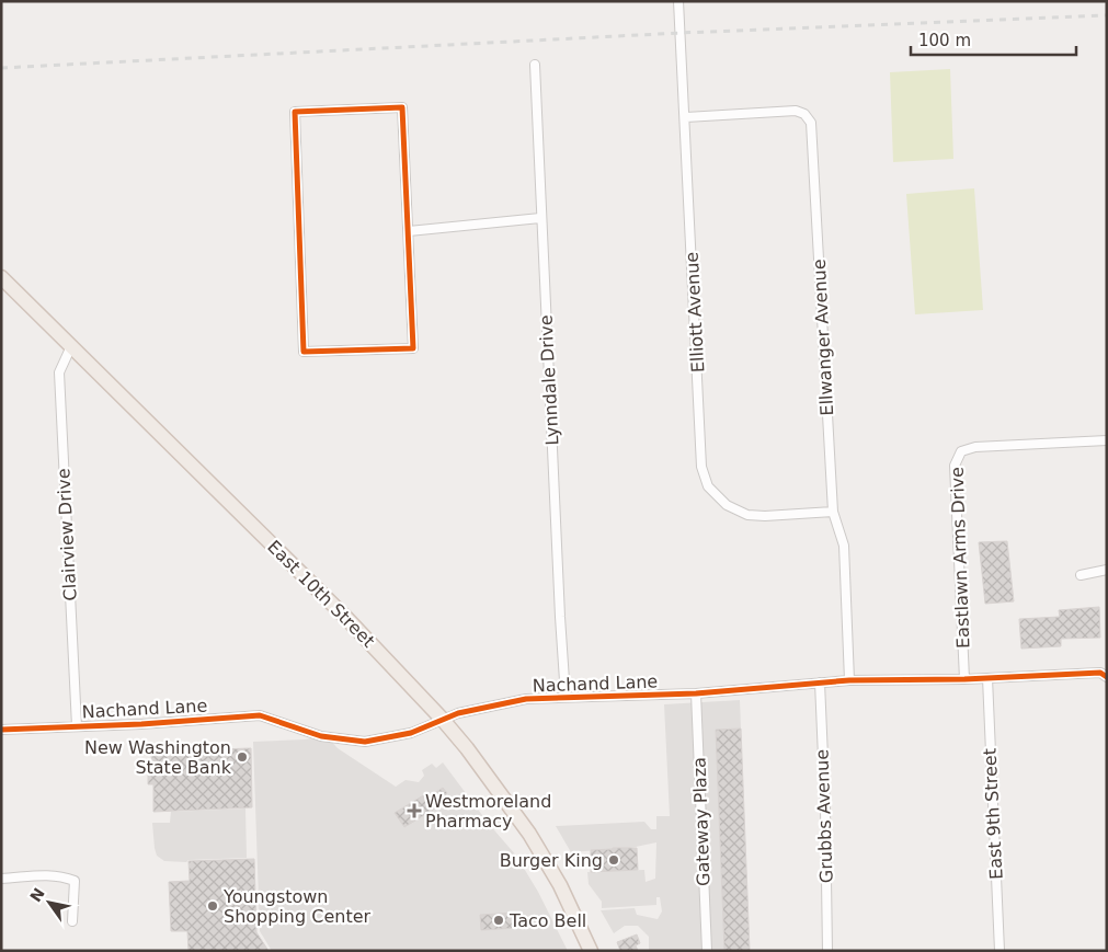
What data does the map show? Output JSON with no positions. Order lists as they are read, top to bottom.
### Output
{
  "streets": {
    "main road": ["East 10th Street"],
    "street": [
      "Elliott Avenue",
      "Ellwanger Avenue",
      "Lynndale Drive",
      "Clairview Drive",
      "Eastlawn Arms Drive",
      "Nachand Lane",
      "East 9th Street",
      "Grubbs Avenue",
      "Gateway Plaza"
    ]
  },
  "crossings": [
    ["Elliott Avenue", "Ellwanger Avenue"],
    ["Ellwanger Avenue", "Nachand Lane"],
    ["Lynndale Drive", "Nachand Lane"],
    ["Clairview Drive", "East 10th Street"],
    ["Clairview Drive", "Nachand Lane"],
    ["Eastlawn Arms Drive", "Nachand Lane"],
    ["East 10th Street", "Nachand Lane"],
    ["Nachand Lane", "East 9th Street"],
    ["Nachand Lane", "Grubbs Avenue"],
    ["Nachand Lane", "Gateway Plaza"]
  ],
  "places": {
    "other": [
      "New Washington State Bank",
      "Burger King",
      "Youngstown Shopping Center",
      "Taco Bell"
    ],
    "health": ["Westmoreland Pharmacy"]
  },
  "scale_bar": "100 m",
  "north": "top left"
}
